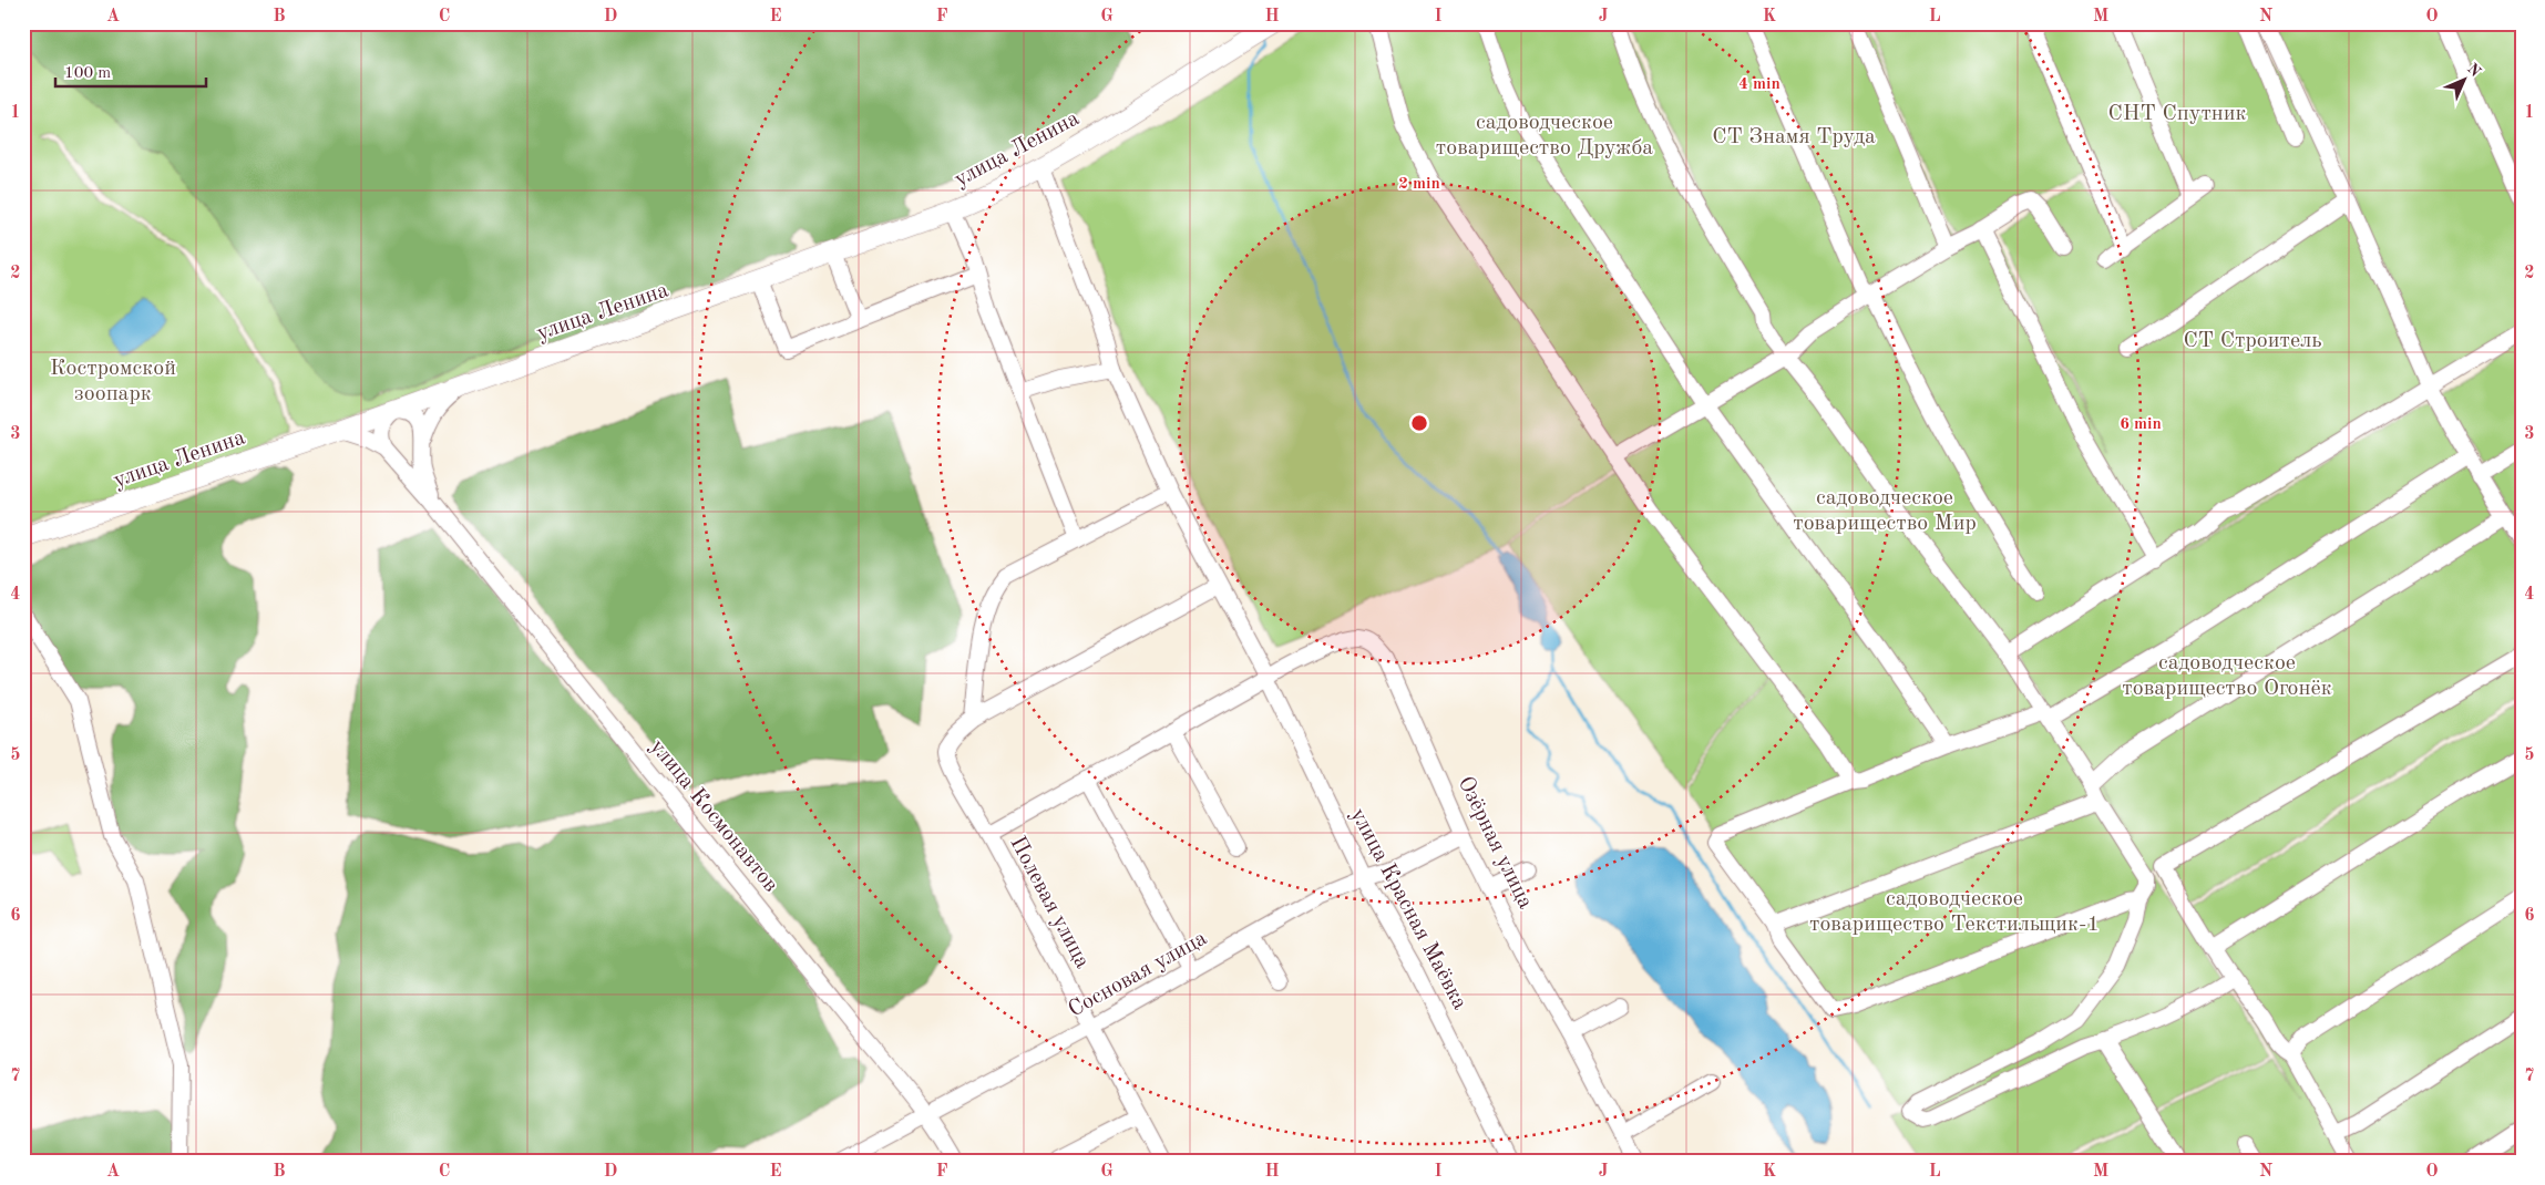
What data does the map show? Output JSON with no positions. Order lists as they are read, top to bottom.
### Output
{
  "streets": {
    "main road": ["улица Ленина"],
    "street": [
      "улица Космонавтов",
      "Озёрная улица",
      "Полевая улица",
      "улица Красная Маёвка",
      "Сосновая улица"
    ]
  },
  "crossings": [
    ["улица Ленина", "улица Красная Маёвка"],
    ["улица Космонавтов", "Сосновая улица"],
    ["Озёрная улица", "улица Красная Маёвка"],
    ["Озёрная улица", "Сосновая улица"],
    ["Полевая улица", "Сосновая улица"],
    ["улица Красная Маёвка", "Сосновая улица"]
  ],
  "parks": [
    "СНТ Спутник",
    "садоводческое товарищество Дружба",
    "СТ Знамя Труда",
    "СТ Строитель",
    "Костромской зоопарк",
    "садоводческое товарищество Мир",
    "садоводческое товарищество Огонёк",
    "садоводческое товарищество Текстильщик-1"
  ],
  "scale_bar": "100 m",
  "north": "top right",
  "grid": {
    "columns": [
      "A",
      "B",
      "C",
      "D",
      "E",
      "F",
      "G",
      "H",
      "I",
      "J",
      "K",
      "L",
      "M",
      "N",
      "O"
    ],
    "rows": [
      "1",
      "2",
      "3",
      "4",
      "5",
      "6",
      "7"
    ]
  },
  "rings": ["4 min", "2 min", "6 min"]
}
